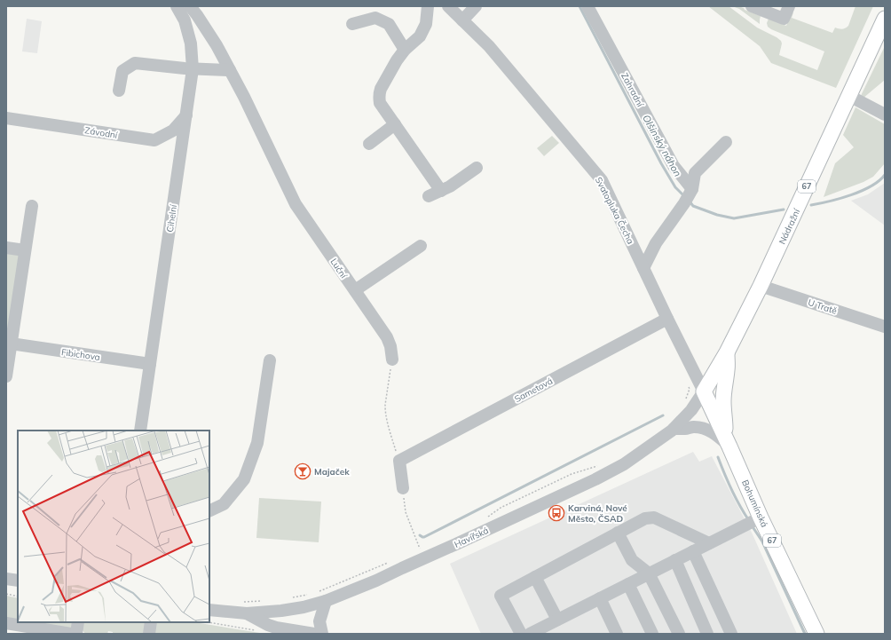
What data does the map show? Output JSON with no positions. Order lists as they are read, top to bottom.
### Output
{
  "streets": {
    "main road": ["67", "Nádražní", "Bohumínská"],
    "street": [
      "Zahradní",
      "Závodní",
      "Svatopluka Čecha",
      "Cihelní",
      "Luční",
      "U Tratě",
      "Fibichova",
      "Sametová",
      "Havířská"
    ]
  },
  "crossings": [
    ["Závodní", "Cihelní"],
    ["Svatopluka Čecha", "Nádražní"],
    ["Svatopluka Čecha", "Sametová"],
    ["Svatopluka Čecha", "Bohumínská"],
    ["Svatopluka Čecha", "Havířská"],
    ["Cihelní", "Fibichova"],
    ["Nádražní", "U Tratě"],
    ["Nádražní", "Bohumínská"],
    ["Nádražní", "Havířská"],
    ["Bohumínská", "Havířská"]
  ],
  "water": ["Olšinský náhon"],
  "places": {
    "bar": ["Majaček"],
    "bus stop": ["Karviná, Nové Město, ČSAD"]
  }
}
